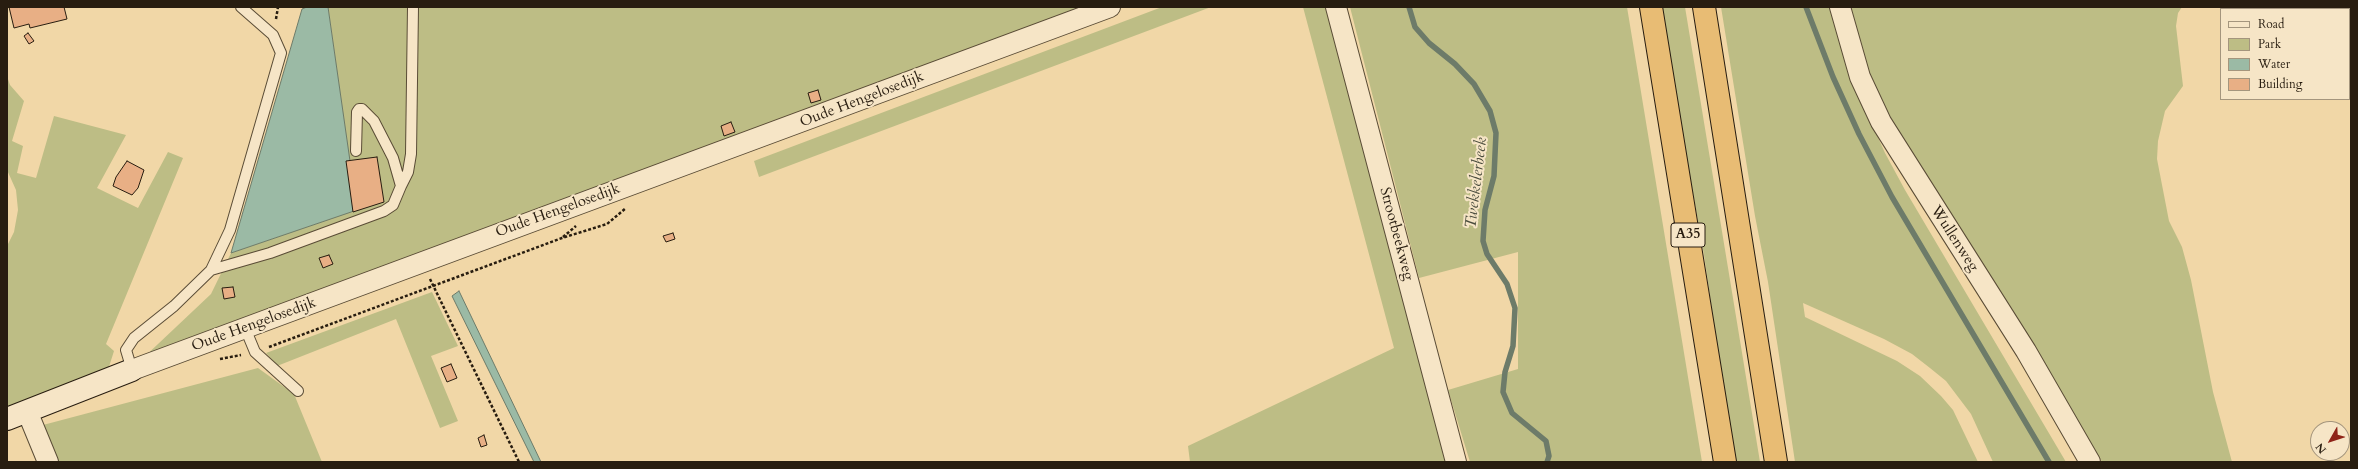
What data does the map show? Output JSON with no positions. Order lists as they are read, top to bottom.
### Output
{
  "streets": {
    "highway": ["A35"],
    "street": ["Oude Hengelosedijk", "Strootbeekweg", "Wullenweg"]
  },
  "water": ["Twekkelerbeek"],
  "legend": [
    "Road",
    "Park",
    "Water",
    "Building"
  ],
  "north": "bottom left"
}
